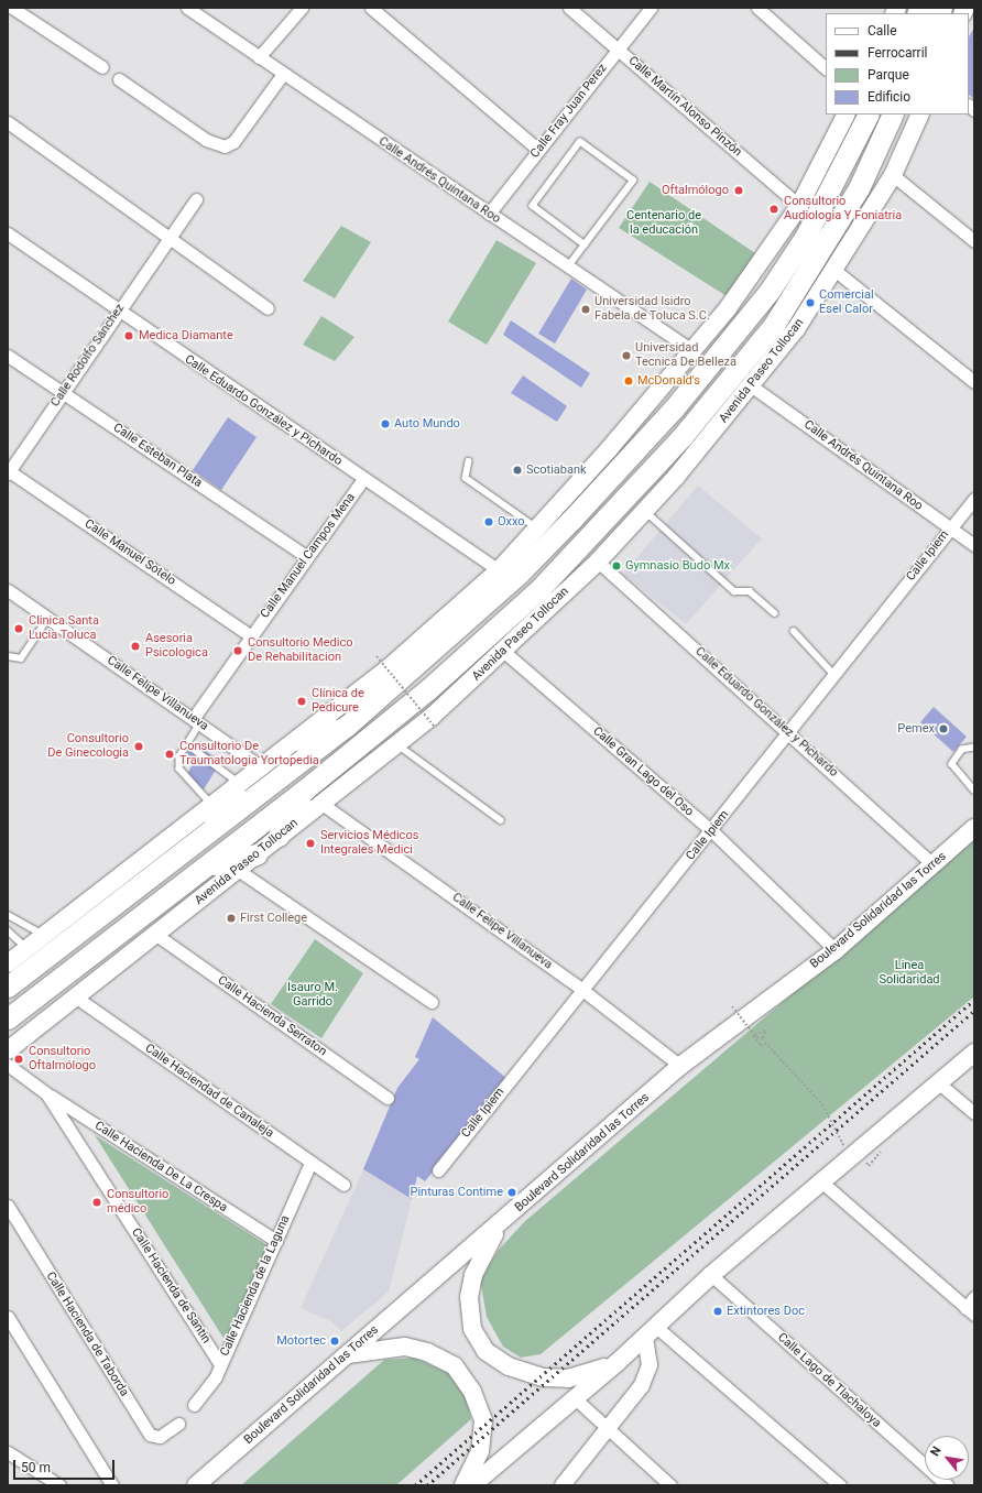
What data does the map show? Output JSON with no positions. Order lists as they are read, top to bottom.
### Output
{
  "streets": {
    "highway": ["Avenida Paseo Tollocan"],
    "main road": ["Boulevard Solidaridad las Torres"],
    "street": [
      "Calle Martín Alonso Pinzón",
      "Calle Fray Juan Perez",
      "Calle Andrés Quintana Roo",
      "Calle Rodolfo Sánchez",
      "Calle Eduardo González y Pichardo",
      "Calle Esteban Plata",
      "Calle Manuel Sotelo",
      "Calle Manuel Campos Mena",
      "Calle Ipiem",
      "Calle Felipe Villanueva",
      "Calle Gran Lago del Oso",
      "Calle Hacienda Serraton",
      "Calle Haciendad de Canaleja",
      "Calle Hacienda De La Crespa",
      "Calle Hacienda de Santin",
      "Calle Hacienda de la Laguna",
      "Calle Hacienda de Taborda",
      "Calle Lago de Tlachaloya"
    ]
  },
  "crossings": [
    ["Calle Martín Alonso Pinzón", "Calle Fray Juan Perez"],
    ["Calle Fray Juan Perez", "Calle Andrés Quintana Roo"],
    ["Calle Andrés Quintana Roo", "Avenida Paseo Tollocan"],
    ["Calle Andrés Quintana Roo", "Calle Ipiem"],
    ["Calle Rodolfo Sánchez", "Calle Eduardo González y Pichardo"],
    ["Calle Rodolfo Sánchez", "Calle Esteban Plata"],
    ["Calle Rodolfo Sánchez", "Calle Manuel Sotelo"],
    ["Avenida Paseo Tollocan", "Calle Eduardo González y Pichardo"],
    ["Avenida Paseo Tollocan", "Calle Felipe Villanueva"],
    ["Avenida Paseo Tollocan", "Calle Gran Lago del Oso"],
    ["Avenida Paseo Tollocan", "Calle Hacienda Serraton"],
    ["Avenida Paseo Tollocan", "Calle Haciendad de Canaleja"],
    ["Calle Eduardo González y Pichardo", "Calle Manuel Campos Mena"],
    ["Calle Eduardo González y Pichardo", "Calle Ipiem"],
    ["Calle Eduardo González y Pichardo", "Boulevard Solidaridad las Torres"],
    ["Calle Esteban Plata", "Calle Manuel Campos Mena"],
    ["Calle Manuel Sotelo", "Calle Manuel Campos Mena"],
    ["Calle Manuel Campos Mena", "Calle Felipe Villanueva"],
    ["Calle Ipiem", "Calle Felipe Villanueva"],
    ["Calle Ipiem", "Calle Gran Lago del Oso"],
    ["Calle Felipe Villanueva", "Boulevard Solidaridad las Torres"],
    ["Calle Gran Lago del Oso", "Boulevard Solidaridad las Torres"],
    ["Calle Haciendad de Canaleja", "Calle Hacienda de la Laguna"],
    ["Calle Hacienda De La Crespa", "Calle Hacienda de Santin"],
    ["Calle Hacienda De La Crespa", "Calle Hacienda de la Laguna"],
    ["Calle Hacienda de Santin", "Calle Hacienda de la Laguna"]
  ],
  "parks": ["Centenario de la educación", "Linea Solidaridad", "Isauro M. Garrido"],
  "places": [
    "Oftalmólogo",
    "Consultorio Audiologia Y Foniatria",
    "Comercial Esel Calor",
    "Universidad Isidro Fabela de Toluca S.C.",
    "Medica Diamante",
    "Universidad Tecnica De Belleza",
    "McDonald's",
    "Auto Mundo",
    "Scotiabank",
    "Oxxo",
    "Gymnasio Budo Mx",
    "Clinica Santa Lucia Toluca",
    "Asesoria Psicologica",
    "Consultorio Medico De Rehabilitacion",
    "Clínica de Pedicure",
    "Pemex",
    "Consultorio De Ginecologia",
    "Consultorio De Traumatologia Yortopedia",
    "Servicios Médicos Integrales Medici",
    "First College",
    "Consultorio Oftalmólogo",
    "Pinturas Contime",
    "Consultorio médico",
    "Extintores Doc",
    "Motortec"
  ],
  "legend": [
    "Calle",
    "Ferrocarril",
    "Parque",
    "Edificio"
  ],
  "scale_bar": "50 m",
  "north": "top left"
}
